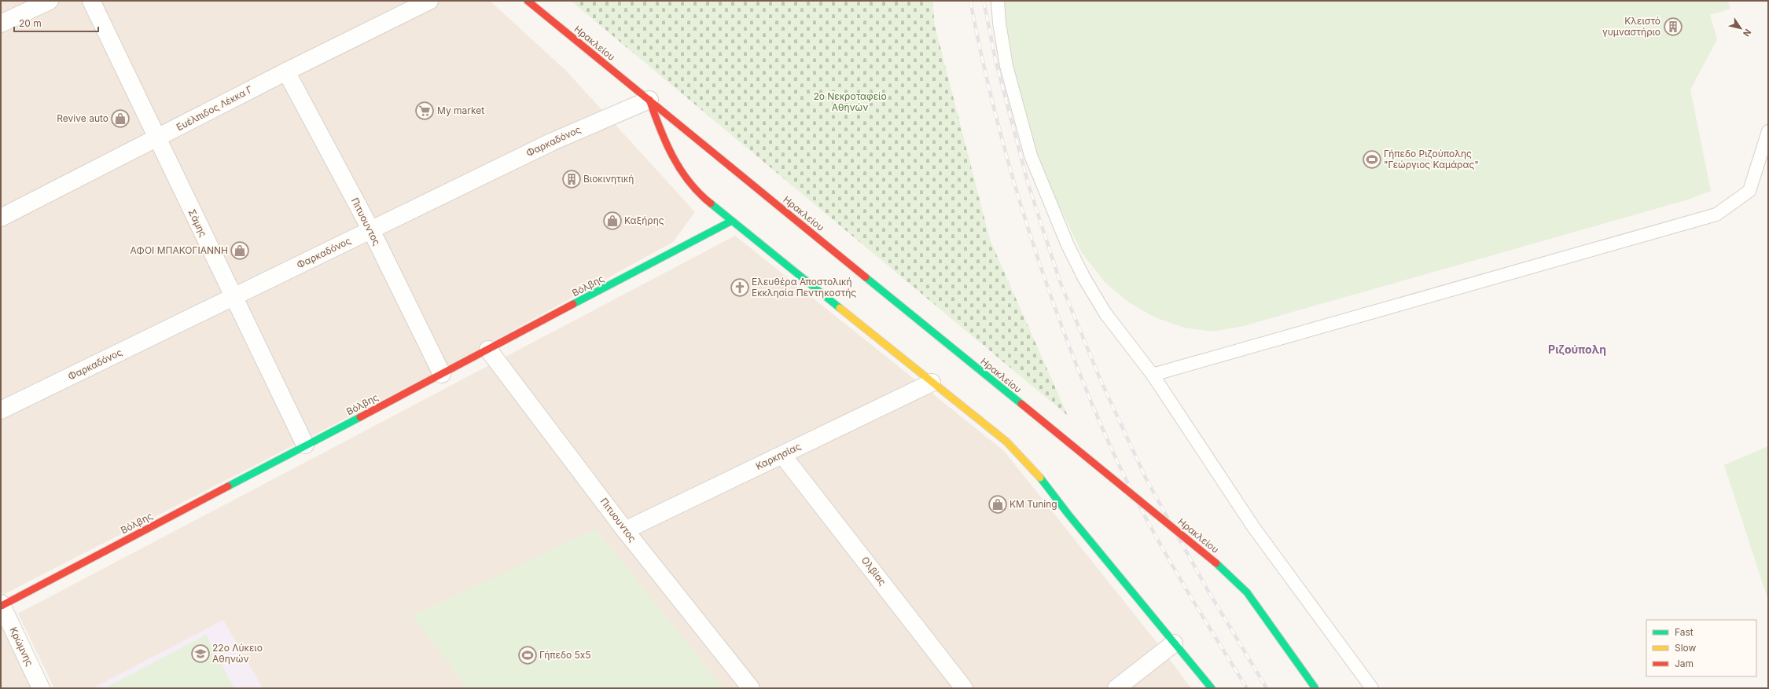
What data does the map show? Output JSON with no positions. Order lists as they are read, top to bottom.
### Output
{
  "streets": {
    "street": [
      "Ηρακλείου",
      "Ευέλπιδος Λέκκα Γ",
      "Φαρκαδόνος",
      "Πιτυουντος",
      "Σάμης",
      "Βόλβης",
      "Καρκησίας",
      "Ολβίας",
      "Κρώμνης"
    ]
  },
  "crossings": [
    ["Ηρακλείου", "Φαρκαδόνος"],
    ["Ευέλπιδος Λέκκα Γ", "Πιτυουντος"],
    ["Ευέλπιδος Λέκκα Γ", "Σάμης"],
    ["Φαρκαδόνος", "Πιτυουντος"],
    ["Φαρκαδόνος", "Σάμης"],
    ["Πιτυουντος", "Βόλβης"],
    ["Πιτυουντος", "Καρκησίας"],
    ["Σάμης", "Βόλβης"],
    ["Βόλβης", "Κρώμνης"],
    ["Καρκησίας", "Ολβίας"]
  ],
  "districts": ["Ριζούπολη"],
  "parks": ["2ο Νεκροταφείο Αθηνών"],
  "places": {
    "building": ["Κλειστό γυμναστήριο", "Βιοκινητική"],
    "supermarket": ["My market"],
    "shop": [
      "Revive auto",
      "Καξήρης",
      "ΑΦΟΙ ΜΠΑΚΟΓΙΑΝΝΗ",
      "KM Tuning"
    ],
    "sports": ["Γήπεδο Ριζούπολης \"Γεώργιος Καμάρας\"", "Γήπεδο 5x5"],
    "church": ["Ελευθέρα Αποστολική Εκκλησία Πεντηκοστής"],
    "school or university": ["22ο Λύκειο Αθηνών"]
  },
  "legend": ["Fast", "Slow", "Jam"],
  "scale_bar": "20 m",
  "north": "bottom right"
}
